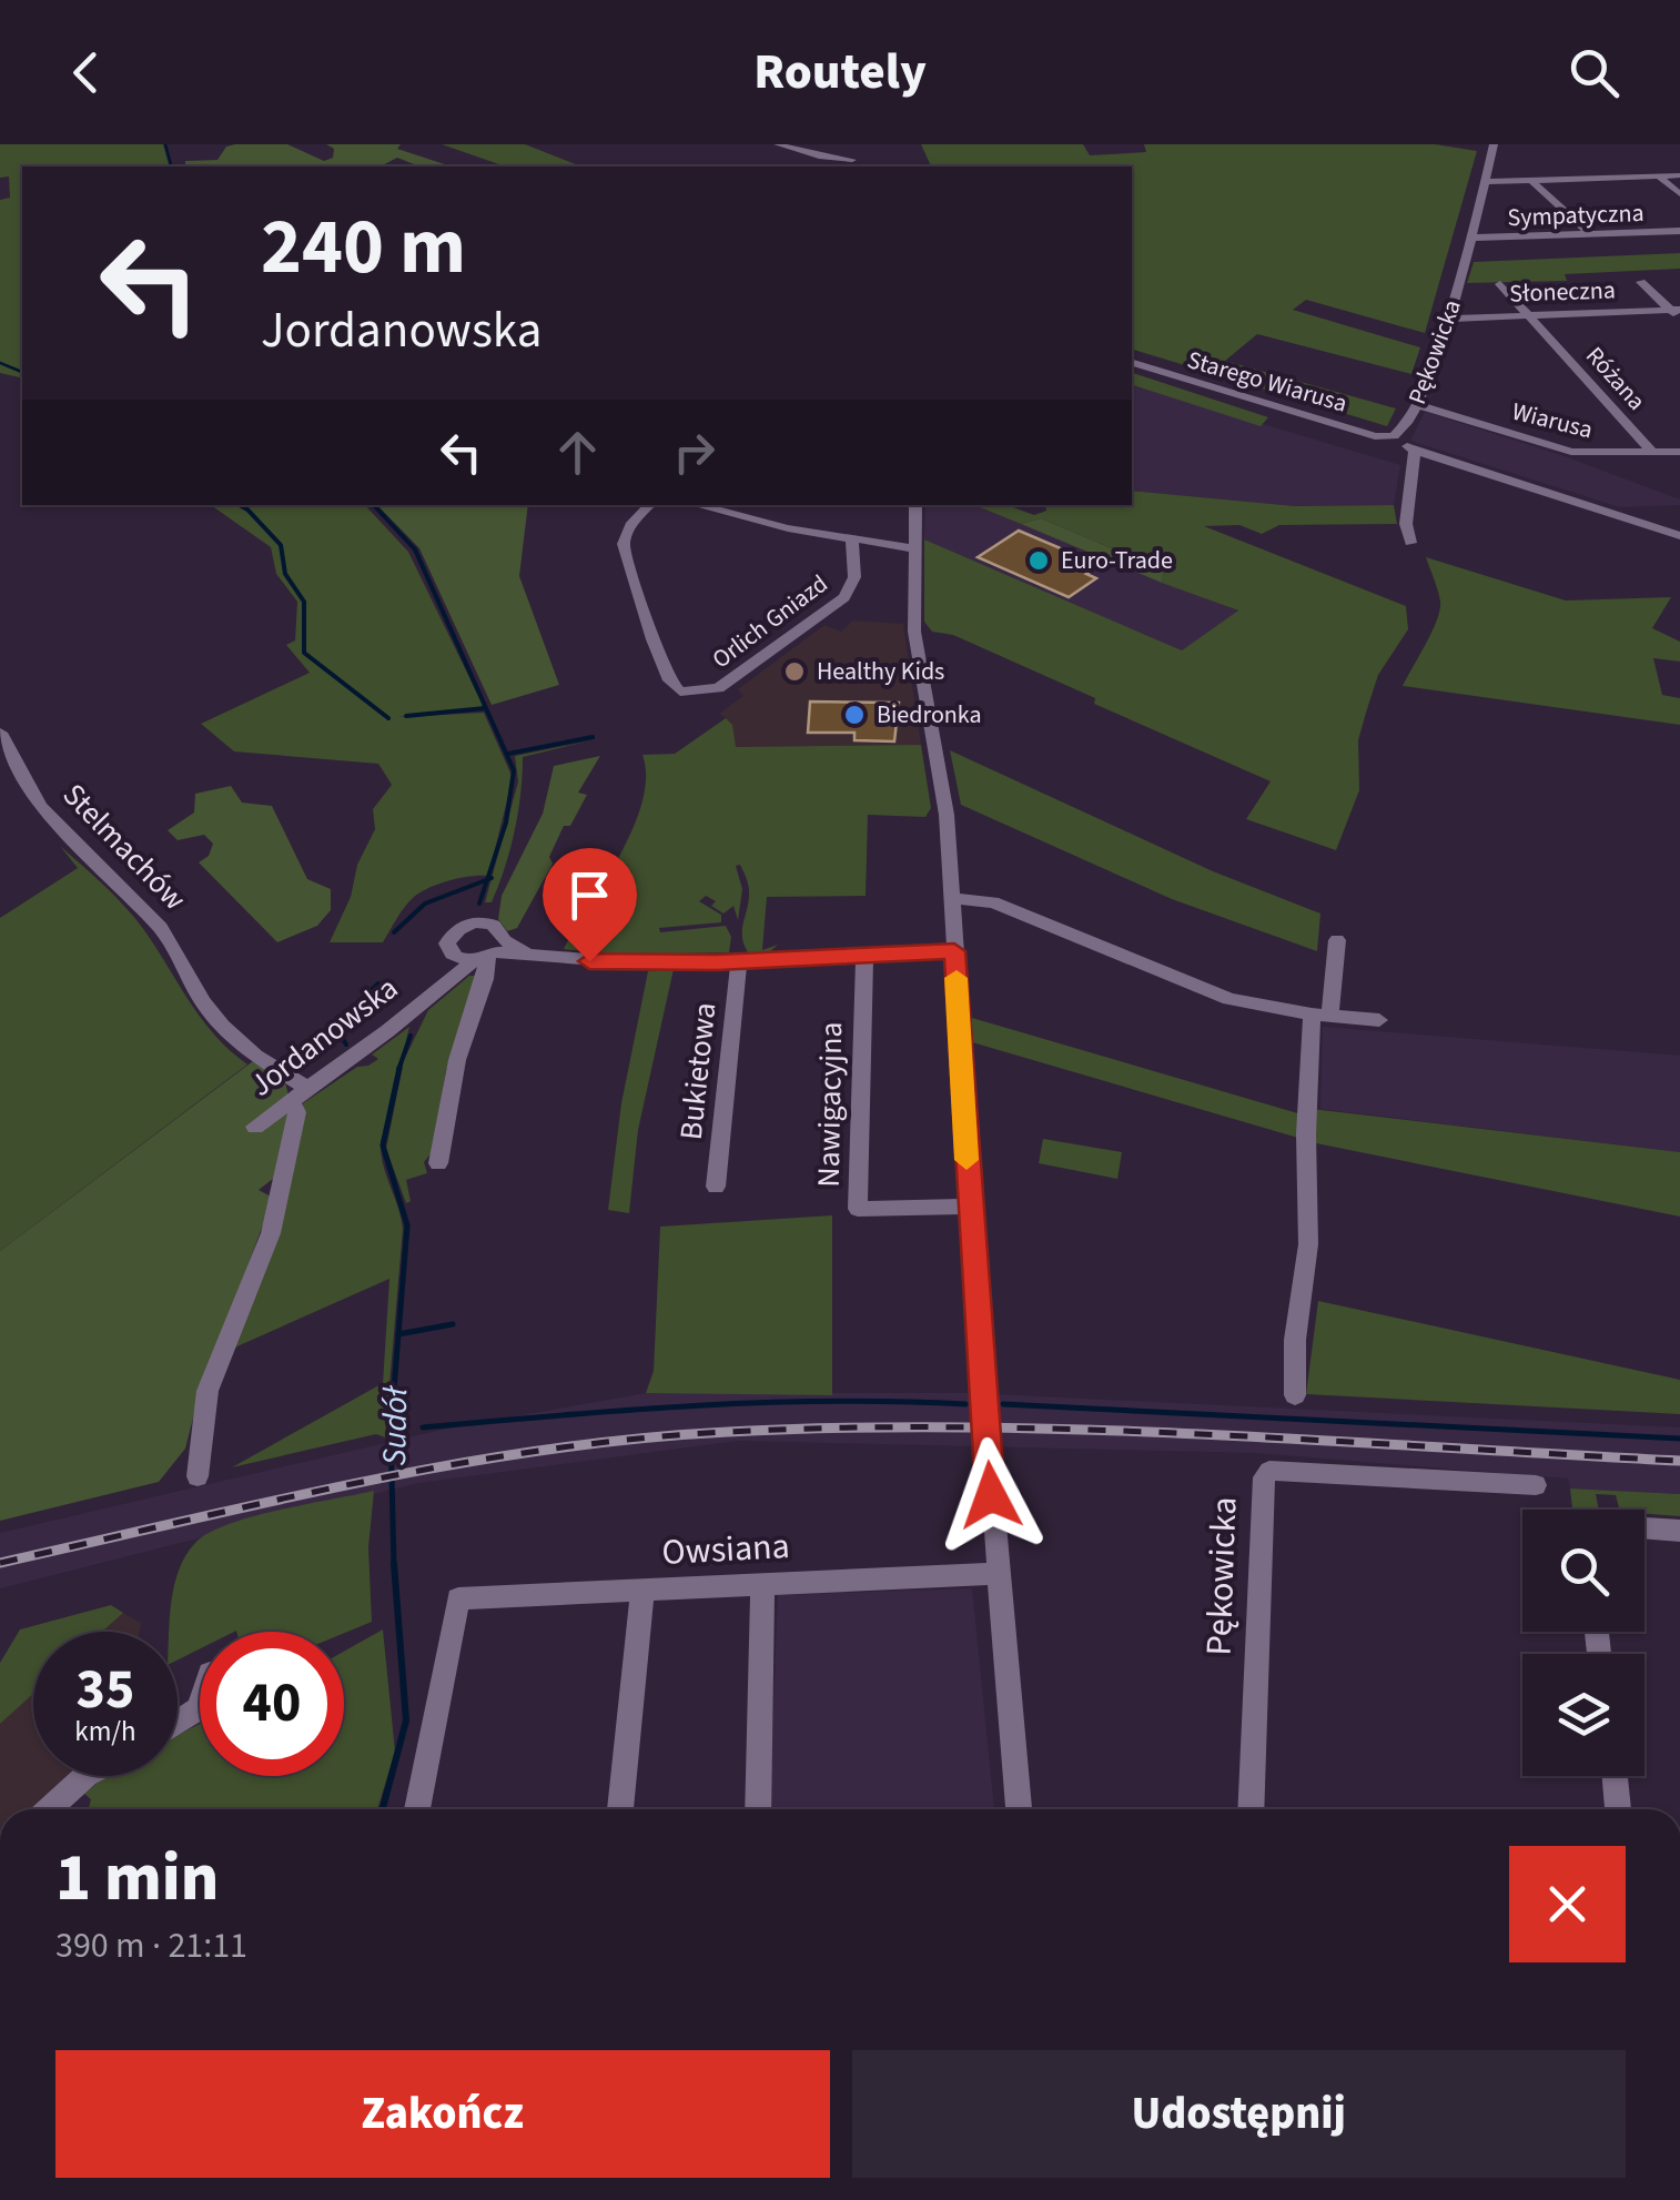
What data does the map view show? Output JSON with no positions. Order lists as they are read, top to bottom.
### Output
{
  "streets": {
    "street": [
      "Sympatyczna",
      "Słoneczna",
      "Pękowicka",
      "Różana",
      "Starego Wiarusa",
      "Wiarusa",
      "Orlich Gniazd",
      "Stelmachów",
      "Jordanowska",
      "Bukietowa",
      "Nawigacyjna",
      "Owsiana"
    ]
  },
  "crossings": [
    ["Sympatyczna", "Pękowicka"],
    ["Słoneczna", "Pękowicka"],
    ["Słoneczna", "Różana"],
    ["Pękowicka", "Starego Wiarusa"],
    ["Pękowicka", "Wiarusa"],
    ["Różana", "Wiarusa"],
    ["Stelmachów", "Jordanowska"]
  ],
  "water": ["Sudół"],
  "places": ["Euro-Trade", "Healthy Kids", "Biedronka"],
  "page": {
    "header": "Routely",
    "turn": ["240 m", "Jordanowska"],
    "speed": "35 km/h",
    "limit": "40",
    "heading": ["1 min", "390 m · 21:11"],
    "buttons": ["Zakończ", "Udostępnij"]
  }
}
